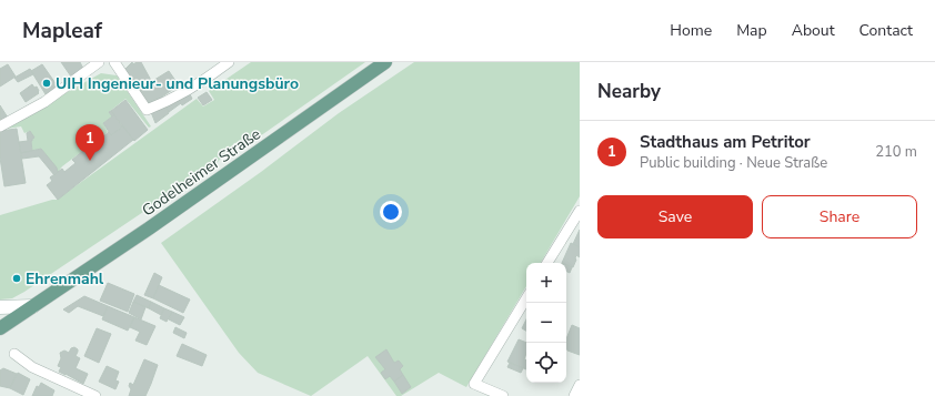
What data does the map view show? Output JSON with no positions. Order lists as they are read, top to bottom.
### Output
{
  "streets": {
    "main road": ["Godelheimer Straße"]
  },
  "places": ["UIH Ingenieur- und Planungsbüro", "Ehrenmahl"],
  "page": {
    "header": "Mapleaf",
    "nav": [
      "Home",
      "Map",
      "About",
      "Contact"
    ],
    "heading": "Nearby",
    "list": [
      {
        "mark": "1",
        "name": "Stadthaus am Petritor",
        "note": "Public building · Neue Straße",
        "value": "210 m"
      }
    ],
    "pins": "1",
    "buttons": ["Save", "Share"],
    "map_buttons": ["+", "−"]
  }
}
